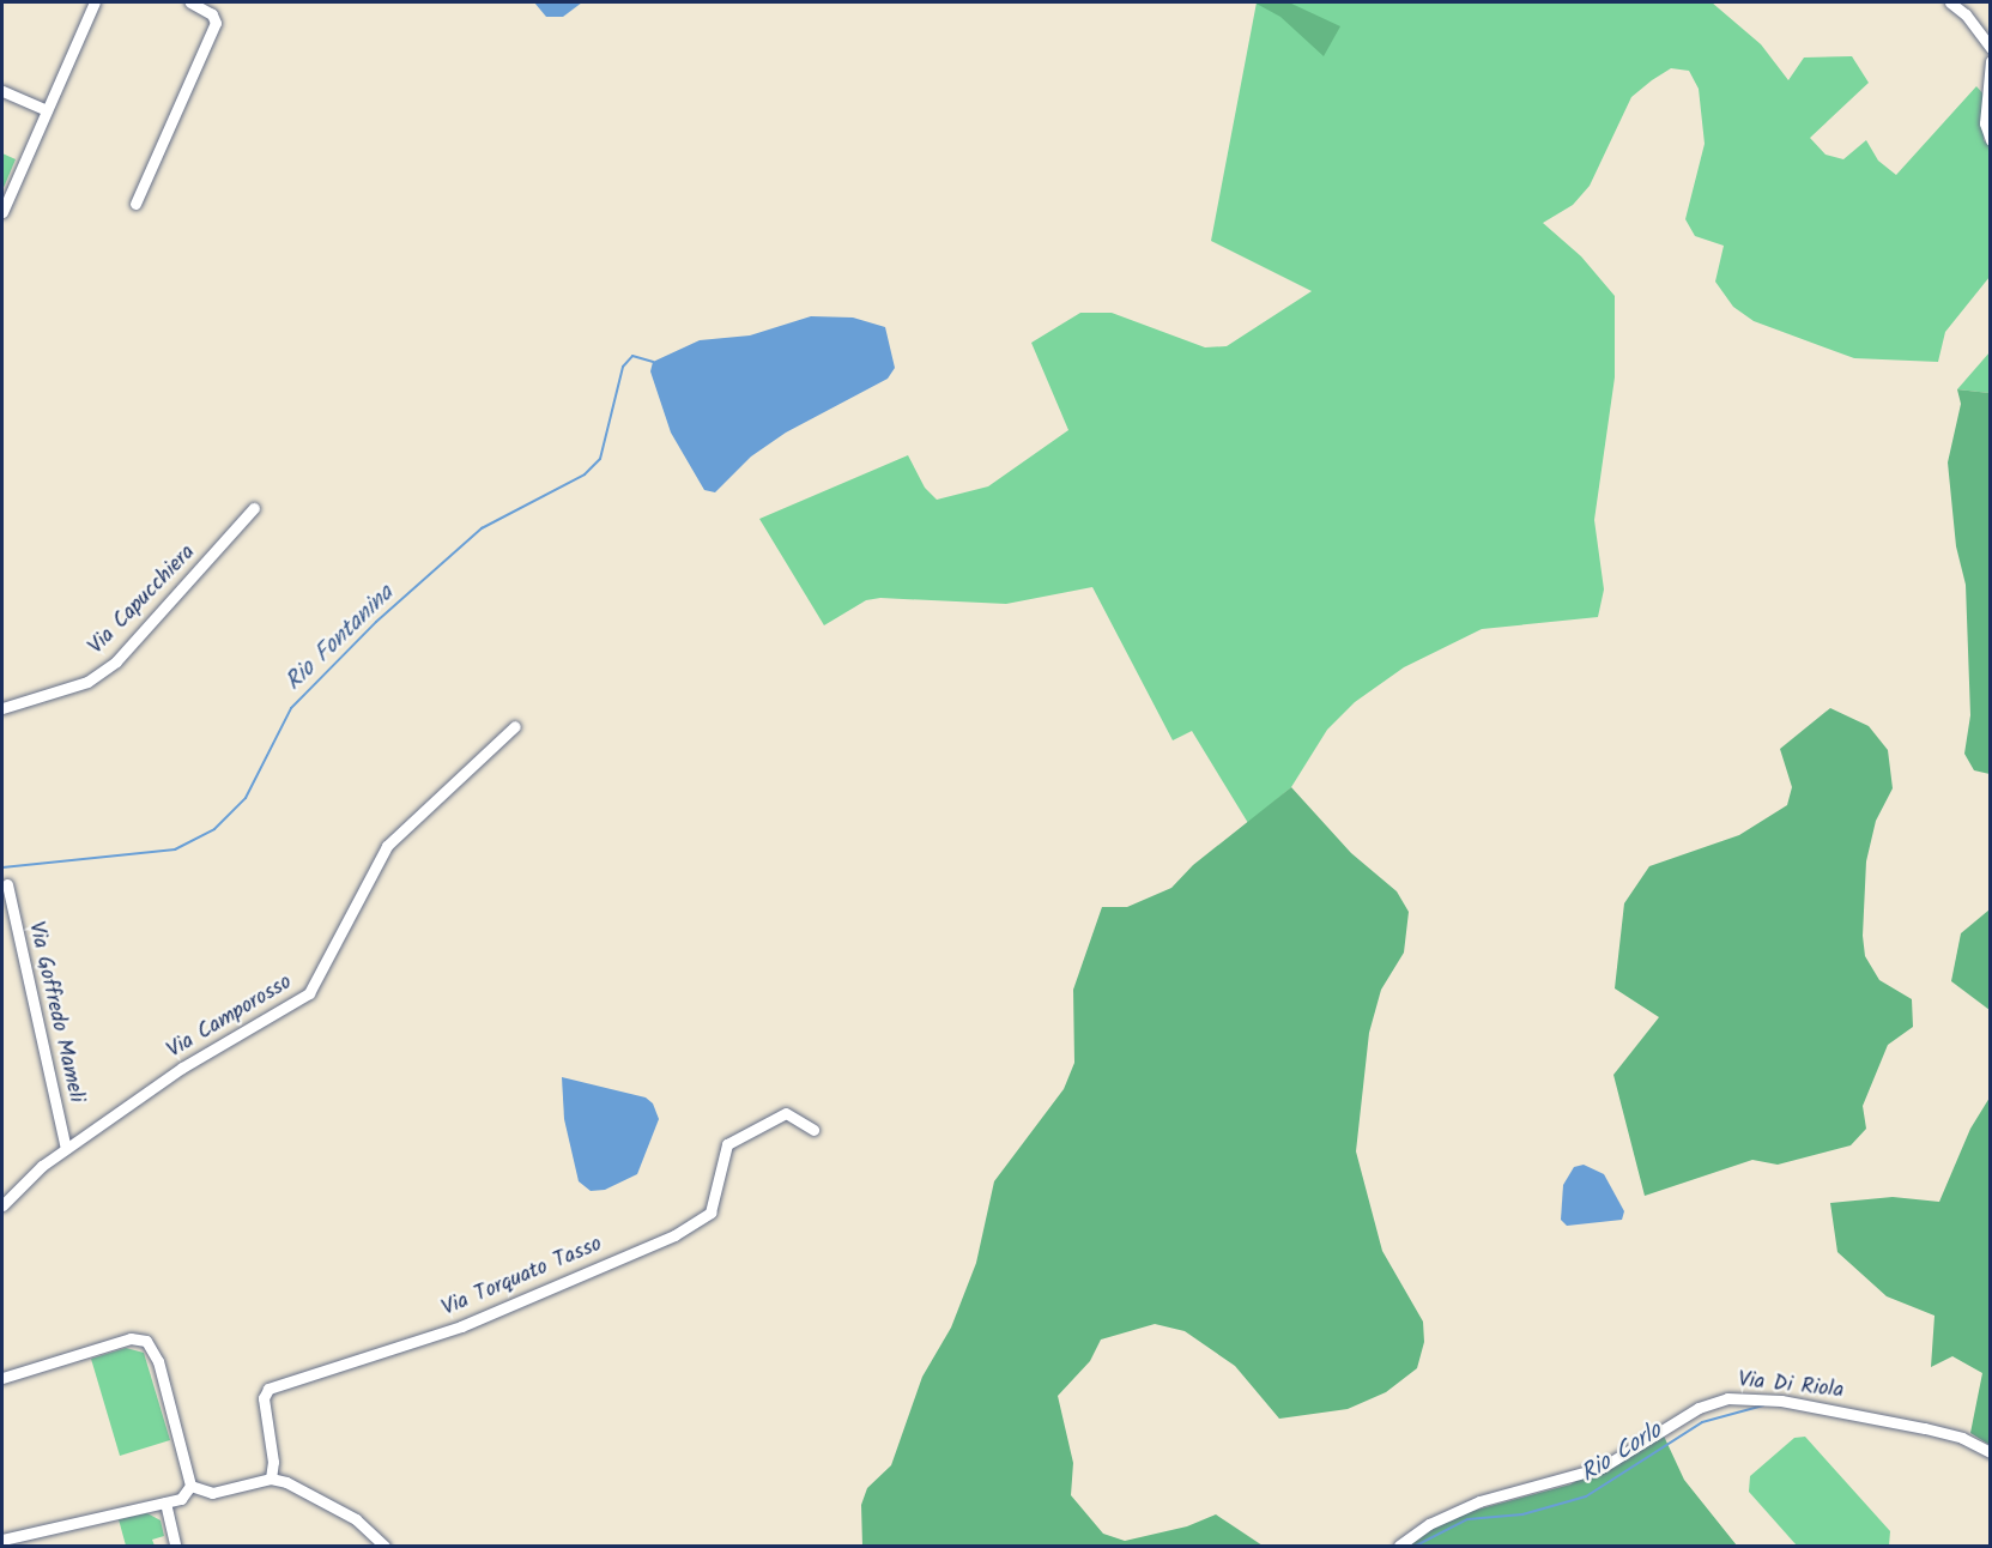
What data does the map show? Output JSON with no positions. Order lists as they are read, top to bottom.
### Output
{
  "streets": {
    "street": [
      "Via Capucchiera",
      "Via Goffredo Mameli",
      "Via Camporosso",
      "Via Torquato Tasso",
      "Via Di Riola"
    ]
  },
  "crossings": [
    ["Via Goffredo Mameli", "Via Camporosso"]
  ],
  "water": ["Rio Fontanina", "Rio Corlo"]
}
